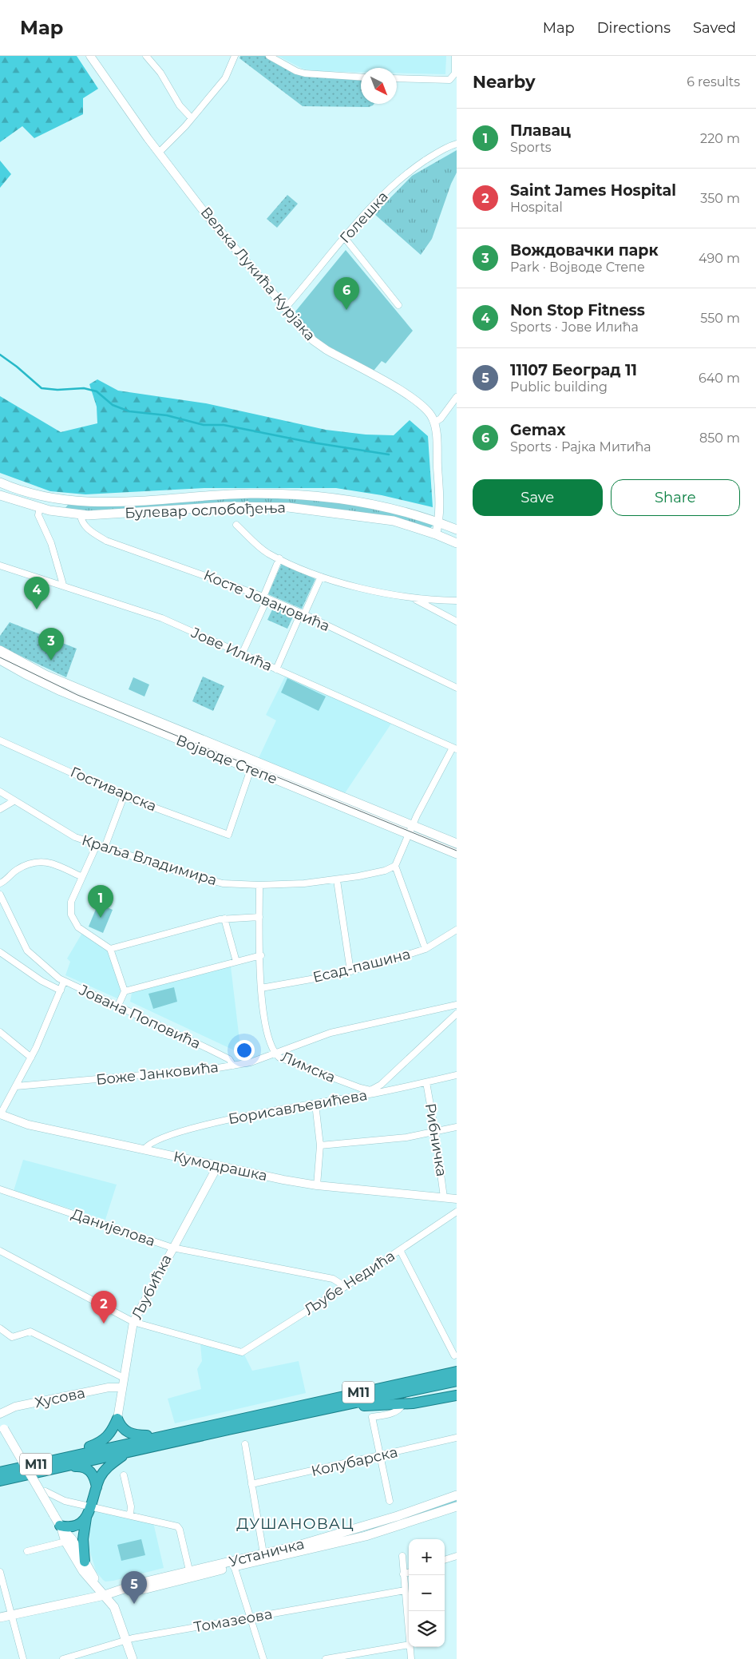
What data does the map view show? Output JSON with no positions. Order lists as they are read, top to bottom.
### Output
{
  "streets": {
    "highway": ["M11"],
    "main road": ["Булевар ослобођења", "Војводе Степе", "Устаничка"],
    "street": [
      "Голешка",
      "Вељка Лукића Курјака",
      "Косте Јовановића",
      "Јове Илића",
      "Гостиварска",
      "Краља Владимира",
      "Есад-пашина",
      "Јована Поповића",
      "Лимска",
      "Боже Јанковића",
      "Борисављевићева",
      "Рибничка",
      "Кумодрашка",
      "Данијелова",
      "Љубе Недића",
      "Љубићка",
      "Хусова",
      "Колубарска",
      "Томазеова"
    ]
  },
  "crossings": [
    ["Голешка", "Вељка Лукића Курјака"],
    ["Вељка Лукића Курјака", "Булевар ослобођења"],
    ["Булевар ослобођења", "Косте Јовановића"],
    ["Војводе Степе", "Гостиварска"],
    ["Краља Владимира", "Лимска"],
    ["Есад-пашина", "Лимска"],
    ["Јована Поповића", "Боже Јанковића"],
    ["Лимска", "Боже Јанковића"],
    ["Борисављевићева", "Рибничка"],
    ["Борисављевићева", "Кумодрашка"],
    ["Рибничка", "Кумодрашка"],
    ["Кумодрашка", "Љубићка"],
    ["Данијелова", "Љубе Недића"],
    ["Данијелова", "Љубићка"],
    ["Љубе Недића", "Љубићка"],
    ["Љубићка", "Хусова"]
  ],
  "districts": ["ДУШАНОВАЦ"],
  "north": "bottom right",
  "page": {
    "header": "Map",
    "nav": ["Map", "Directions", "Saved"],
    "heading": ["Nearby", "6 results"],
    "list": [
      {
        "mark": "1",
        "name": "Плавац",
        "note": "Sports",
        "value": "220 m"
      },
      {
        "mark": "2",
        "name": "Saint James Hospital",
        "note": "Hospital",
        "value": "350 m"
      },
      {
        "mark": "3",
        "name": "Вождовачки парк",
        "note": "Park · Војводе Степе",
        "value": "490 m"
      },
      {
        "mark": "4",
        "name": "Non Stop Fitness",
        "note": "Sports · Јове Илића",
        "value": "550 m"
      },
      {
        "mark": "5",
        "name": "11107 Београд 11",
        "note": "Public building",
        "value": "640 m"
      },
      {
        "mark": "6",
        "name": "Gemax",
        "note": "Sports · Рајка Митића",
        "value": "850 m"
      }
    ],
    "pins": [
      "6",
      "4",
      "3",
      "1",
      "2",
      "5"
    ],
    "buttons": ["Save", "Share"],
    "map_buttons": ["+", "−"]
  }
}
